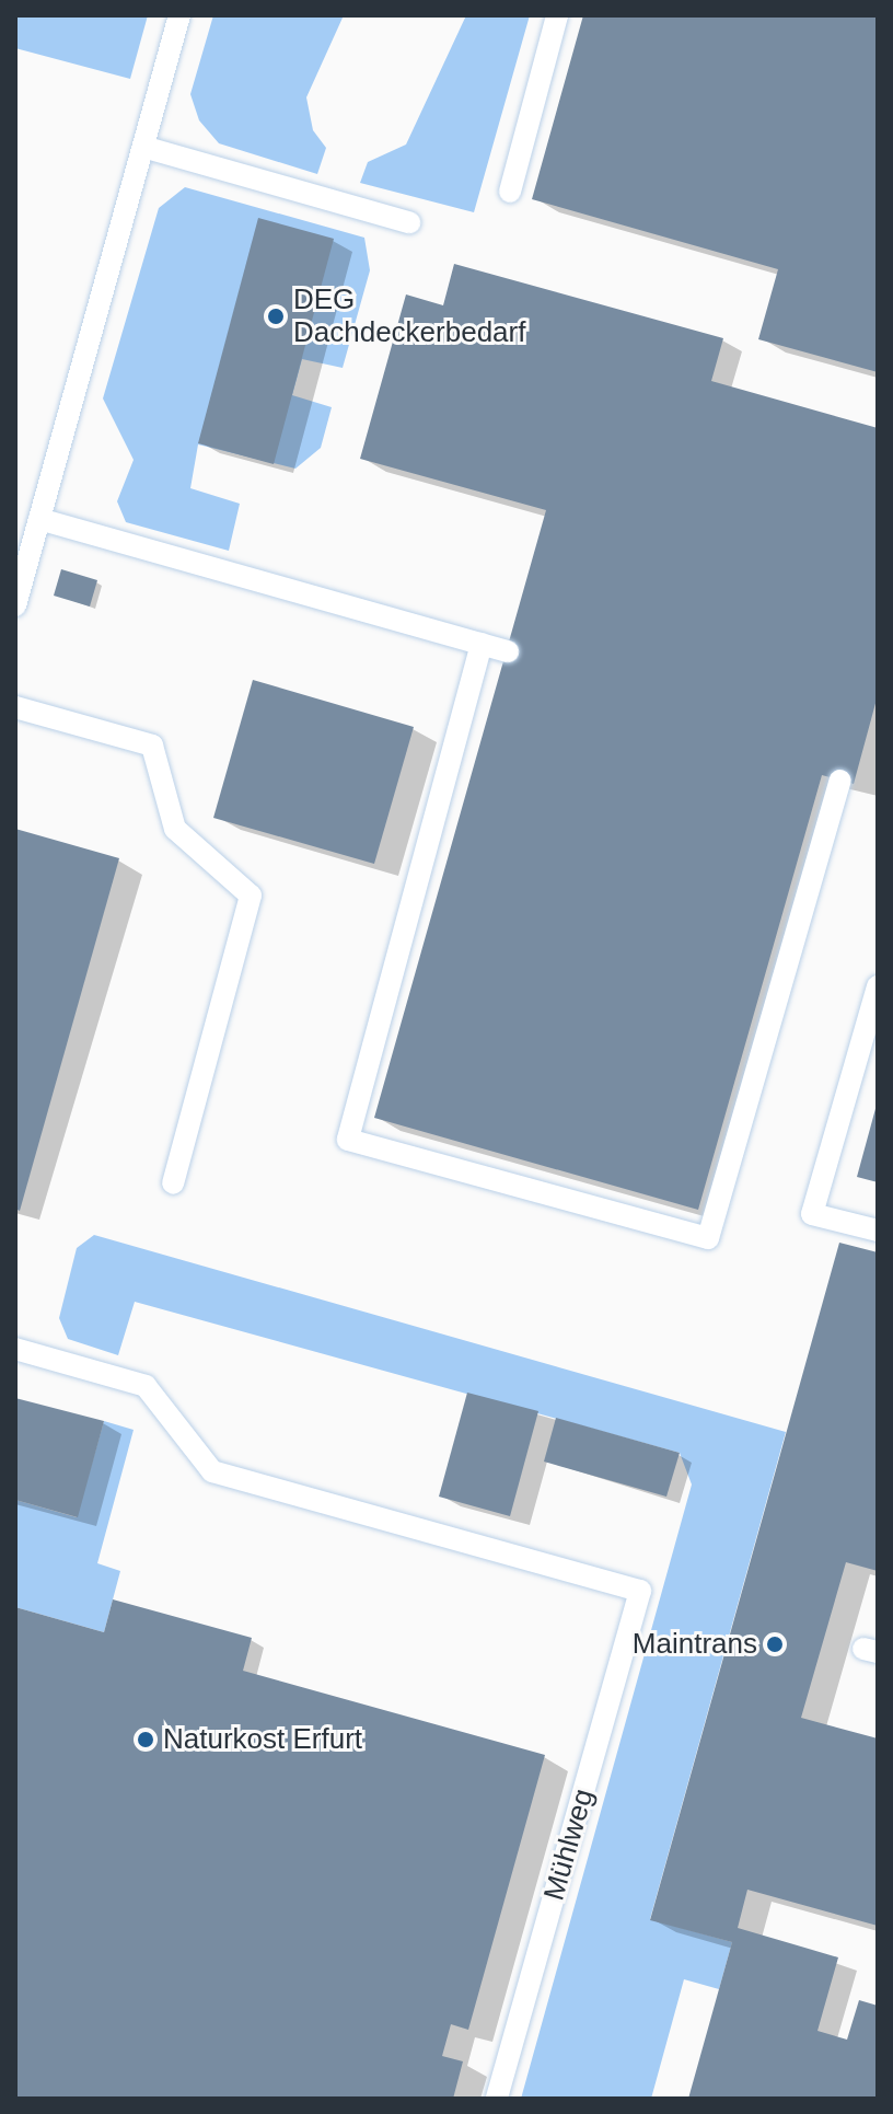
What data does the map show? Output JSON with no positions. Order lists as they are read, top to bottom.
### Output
{
  "streets": {
    "lane": ["Mühlweg"]
  },
  "places": ["DEG Dachdeckerbedarf", "Maintrans", "Naturkost Erfurt"]
}
